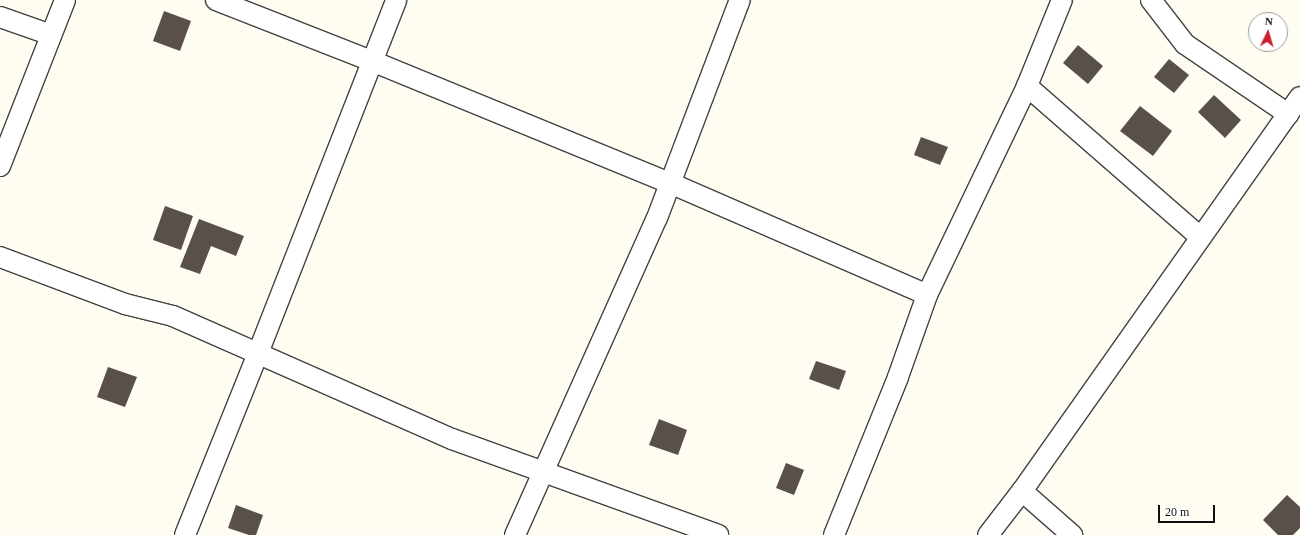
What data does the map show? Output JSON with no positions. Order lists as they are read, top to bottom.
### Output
{
  "scale_bar": "20 m",
  "north": "top"
}
